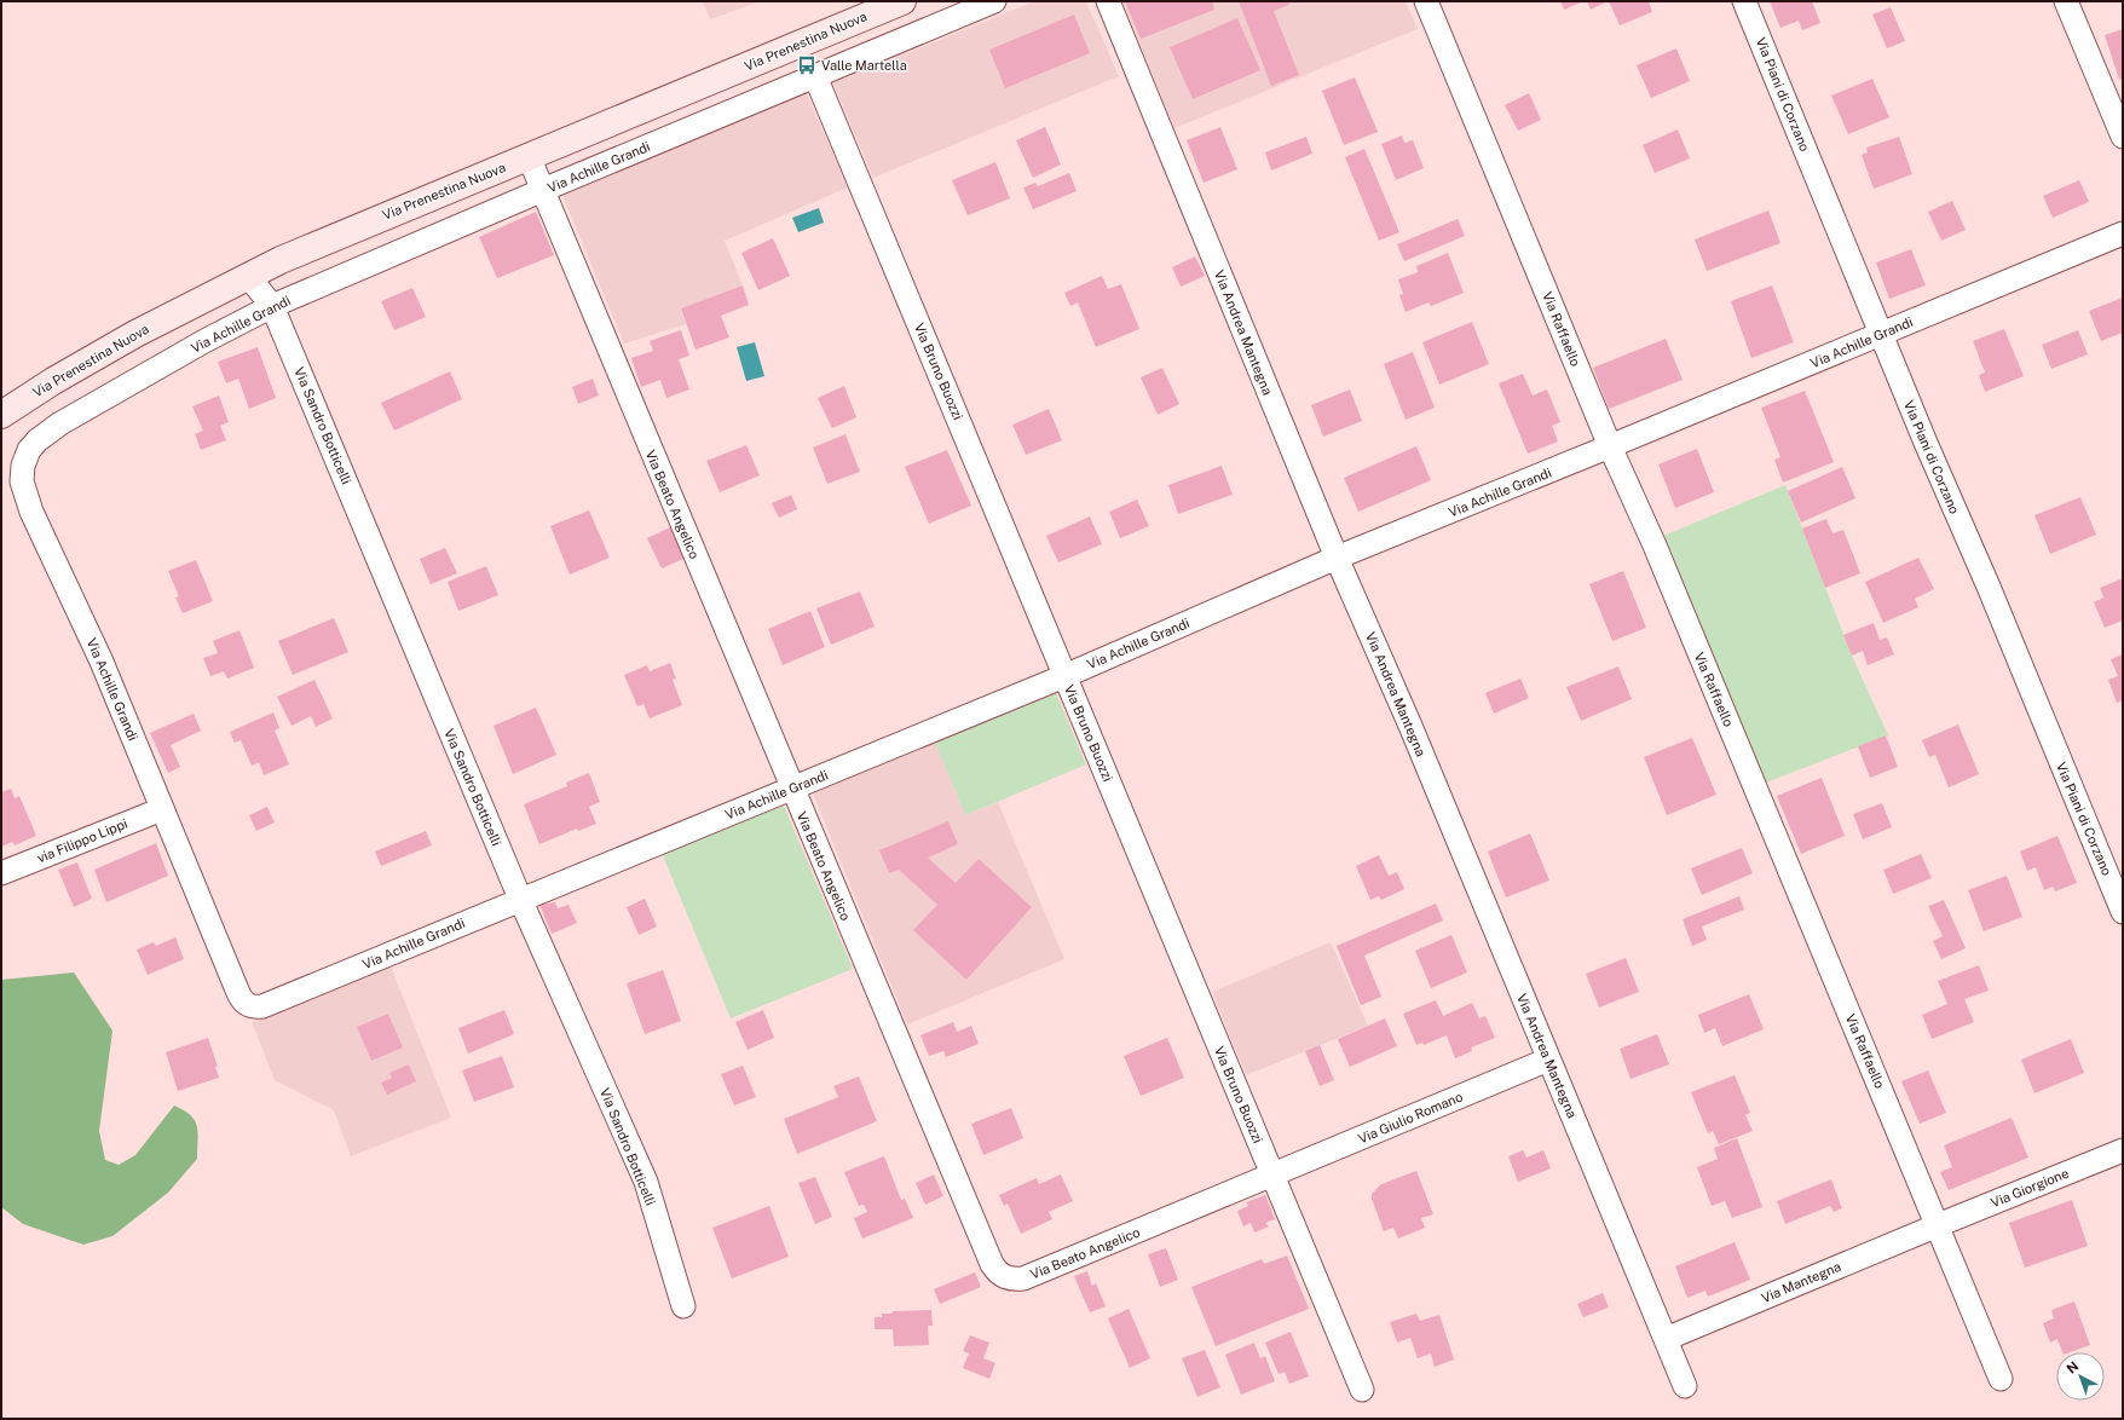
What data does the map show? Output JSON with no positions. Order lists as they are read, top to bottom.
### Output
{
  "streets": {
    "main road": ["Via Prenestina Nuova"],
    "street": [
      "Via Piani di Corzano",
      "Via Achille Grandi",
      "Via Raffaello",
      "Via Andrea Mantegna",
      "Via Bruno Buozzi",
      "Via Sandro Botticelli",
      "Via Beato Angelico",
      "via Filippo Lippi",
      "Via Giulio Romano",
      "Via Giorgione",
      "Via Mantegna"
    ]
  },
  "crossings": [
    ["Via Prenestina Nuova", "Via Sandro Botticelli"],
    ["Via Prenestina Nuova", "Via Beato Angelico"],
    ["Via Piani di Corzano", "Via Achille Grandi"],
    ["Via Achille Grandi", "Via Raffaello"],
    ["Via Achille Grandi", "Via Andrea Mantegna"],
    ["Via Achille Grandi", "Via Bruno Buozzi"],
    ["Via Achille Grandi", "Via Sandro Botticelli"],
    ["Via Achille Grandi", "Via Beato Angelico"],
    ["Via Achille Grandi", "via Filippo Lippi"],
    ["Via Raffaello", "Via Giorgione"],
    ["Via Raffaello", "Via Mantegna"],
    ["Via Andrea Mantegna", "Via Giulio Romano"],
    ["Via Andrea Mantegna", "Via Mantegna"],
    ["Via Bruno Buozzi", "Via Beato Angelico"],
    ["Via Bruno Buozzi", "Via Giulio Romano"],
    ["Via Beato Angelico", "Via Giulio Romano"],
    ["Via Giorgione", "Via Mantegna"]
  ],
  "places": {
    "bus stop": ["Valle Martella"]
  },
  "north": "top left"
}
